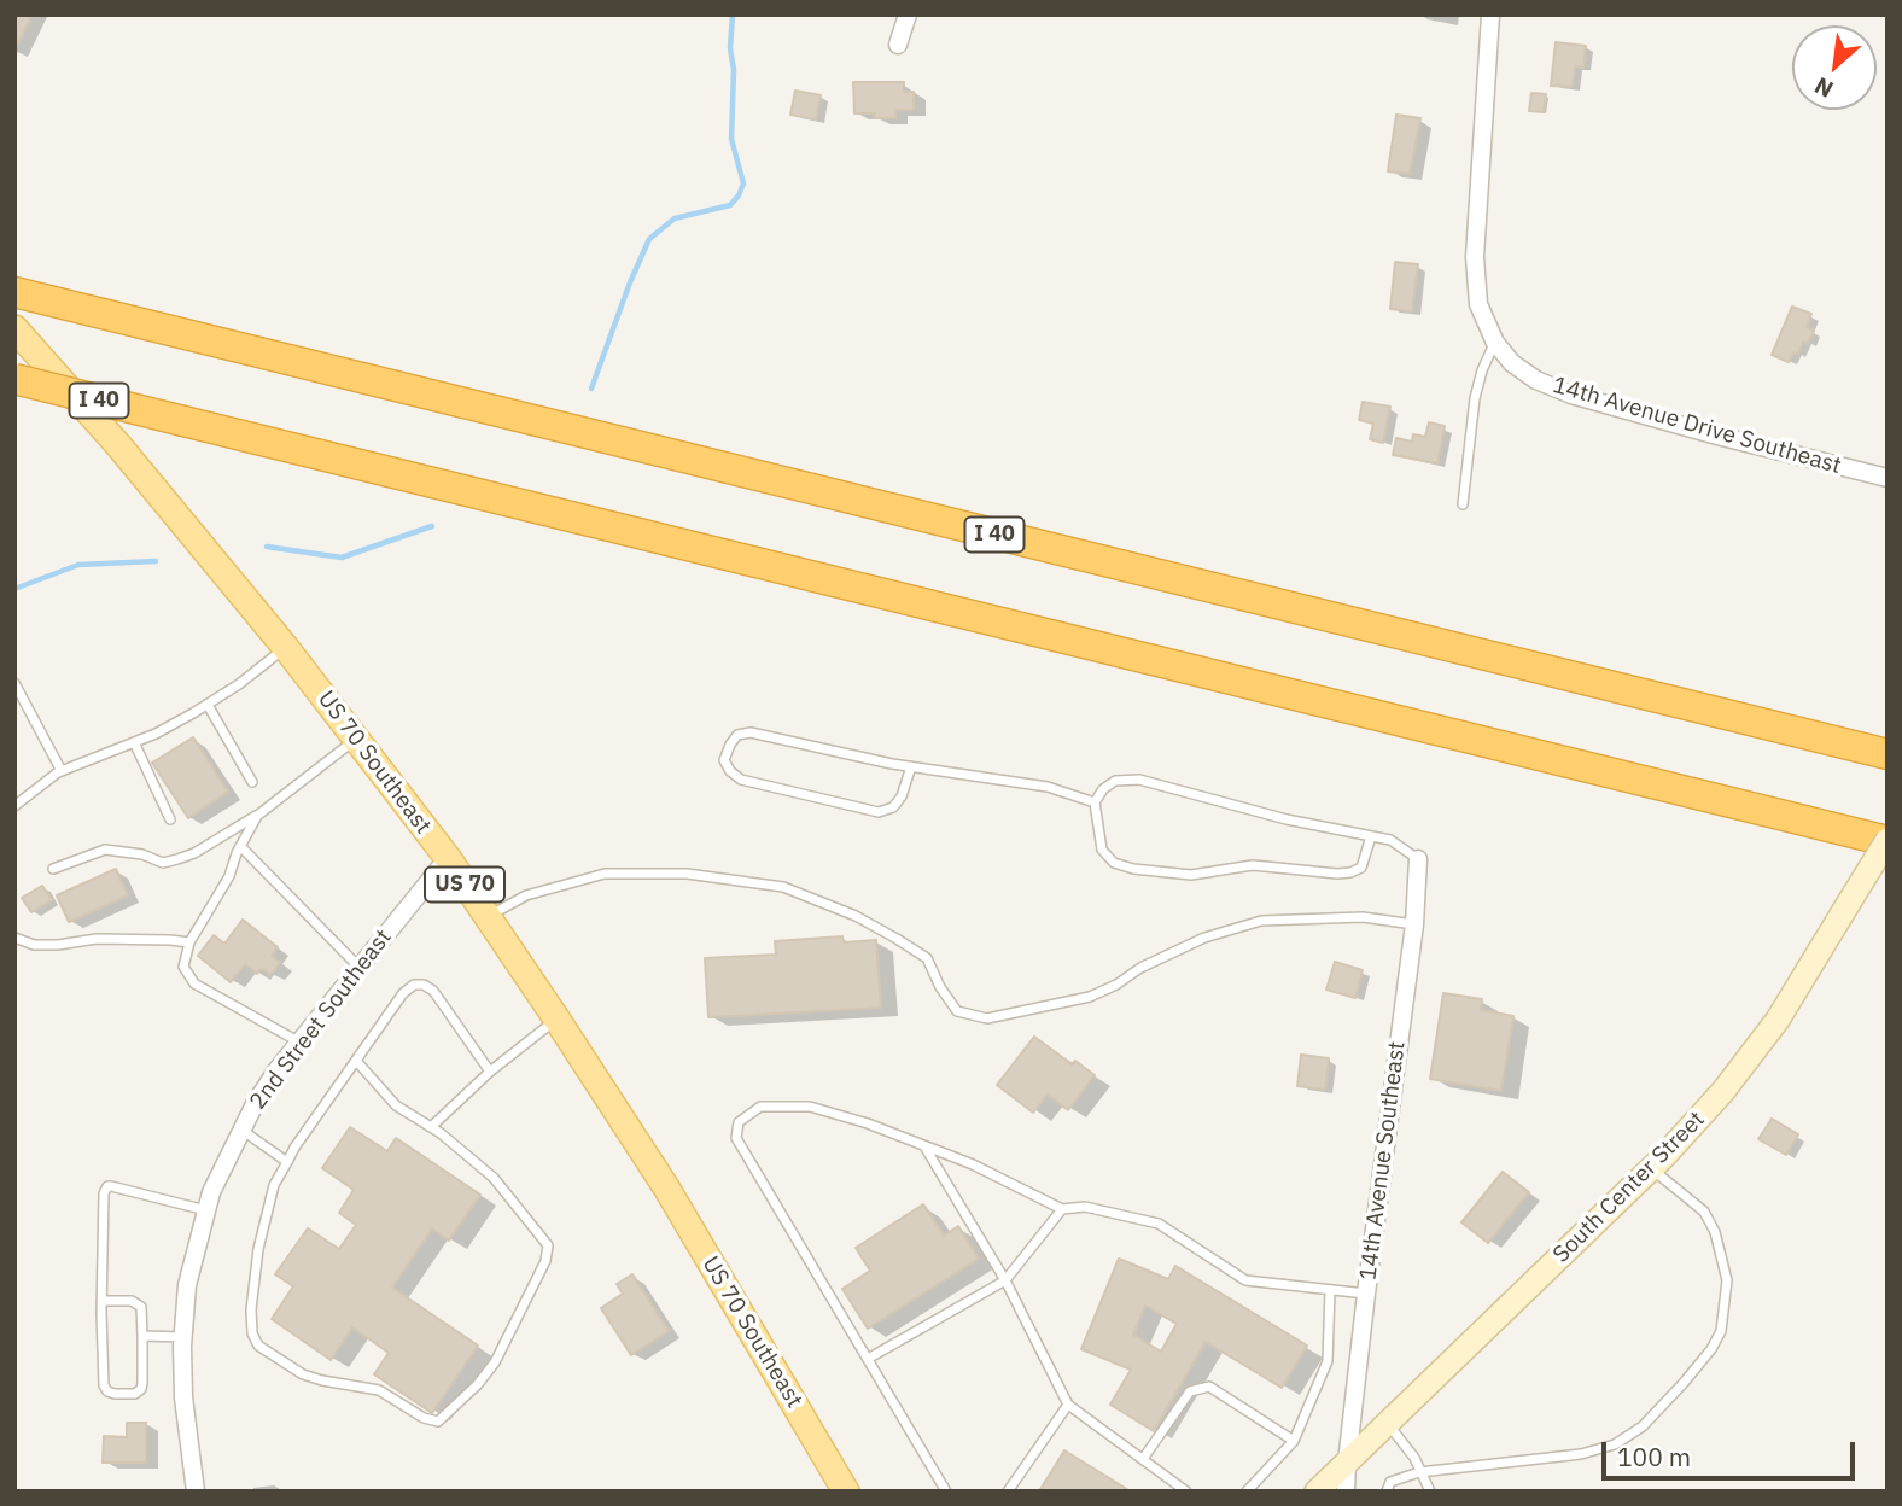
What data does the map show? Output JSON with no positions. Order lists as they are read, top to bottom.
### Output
{
  "streets": {
    "highway": ["I 40"],
    "main road": ["US 70 Southeast", "US 70"],
    "street": [
      "14th Avenue Drive Southeast",
      "2nd Street Southeast",
      "14th Avenue Southeast",
      "South Center Street"
    ]
  },
  "crossings": [
    ["I 40", "South Center Street"],
    ["US 70 Southeast", "2nd Street Southeast"],
    ["14th Avenue Southeast", "South Center Street"]
  ],
  "scale_bar": "100 m",
  "north": "bottom left"
}
